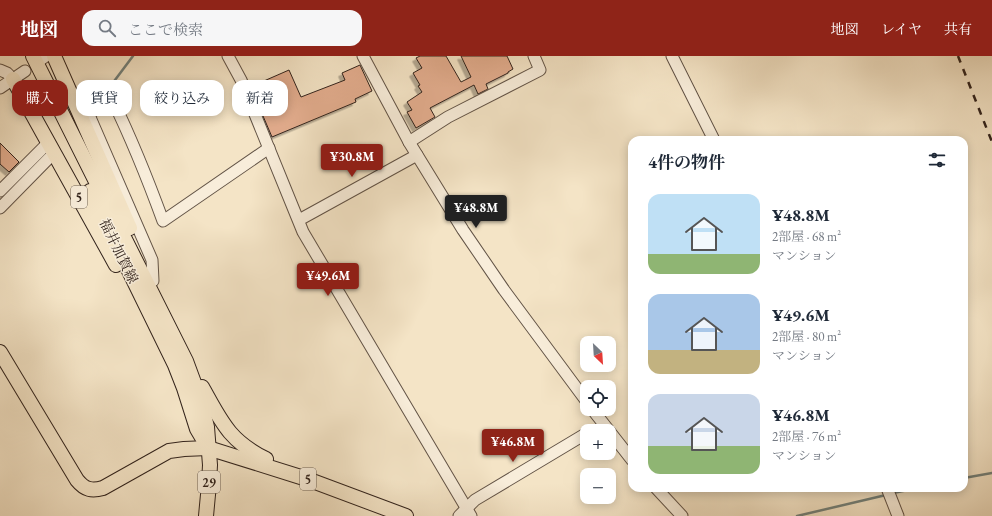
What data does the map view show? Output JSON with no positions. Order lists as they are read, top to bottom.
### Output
{
  "streets": {
    "main road": ["5", "福井加賀線", "29"]
  },
  "crossings": [
    ["5", "福井加賀線"],
    ["5", "29"],
    ["福井加賀線", "29"]
  ],
  "north": "bottom right",
  "page": {
    "header": "地図",
    "search": "ここで検索",
    "nav": ["地図", "レイヤ", "共有"],
    "chip": [
      "購入",
      "賃貸",
      "絞り込み",
      "新着"
    ],
    "heading": "4件の物件",
    "price": [
      "¥30.8M",
      "¥48.8M",
      "¥49.6M",
      "¥46.8M"
    ],
    "list": [
      {
        "name": "¥48.8M",
        "note": "2部屋 · 68 m² · マンション"
      },
      {
        "name": "¥49.6M",
        "note": "2部屋 · 80 m² · マンション"
      },
      {
        "name": "¥46.8M",
        "note": "2部屋 · 76 m² · マンション"
      }
    ],
    "map_buttons": ["+", "−"]
  }
}
